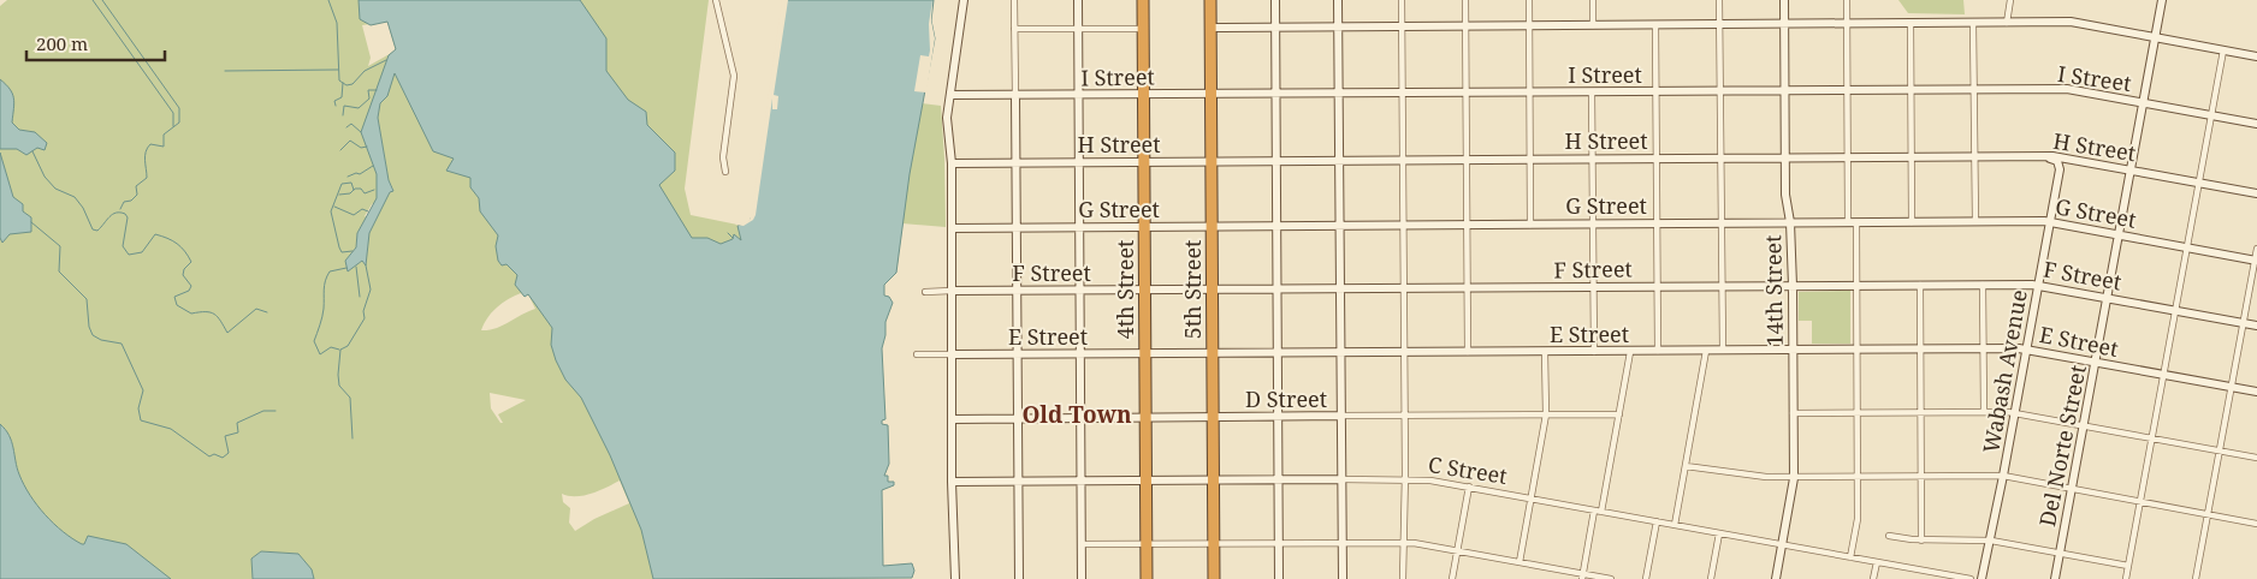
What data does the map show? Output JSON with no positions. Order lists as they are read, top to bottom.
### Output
{
  "streets": {
    "highway": ["4th Street", "5th Street"],
    "street": [
      "I Street",
      "H Street",
      "G Street",
      "F Street",
      "14th Street",
      "E Street",
      "Wabash Avenue",
      "D Street",
      "Del Norte Street",
      "C Street"
    ]
  },
  "crossings": [
    ["I Street", "4th Street"],
    ["I Street", "5th Street"],
    ["I Street", "14th Street"],
    ["I Street", "Del Norte Street"],
    ["H Street", "4th Street"],
    ["H Street", "5th Street"],
    ["H Street", "14th Street"],
    ["H Street", "Del Norte Street"],
    ["G Street", "4th Street"],
    ["G Street", "5th Street"],
    ["G Street", "14th Street"],
    ["G Street", "Wabash Avenue"],
    ["G Street", "Del Norte Street"],
    ["F Street", "4th Street"],
    ["F Street", "5th Street"],
    ["F Street", "14th Street"],
    ["F Street", "Wabash Avenue"],
    ["F Street", "Del Norte Street"],
    ["4th Street", "E Street"],
    ["4th Street", "D Street"],
    ["4th Street", "C Street"],
    ["5th Street", "E Street"],
    ["5th Street", "D Street"],
    ["5th Street", "C Street"],
    ["14th Street", "E Street"],
    ["14th Street", "C Street"],
    ["E Street", "Wabash Avenue"],
    ["E Street", "Del Norte Street"]
  ],
  "districts": ["Old Town"],
  "scale_bar": "200 m"
}
